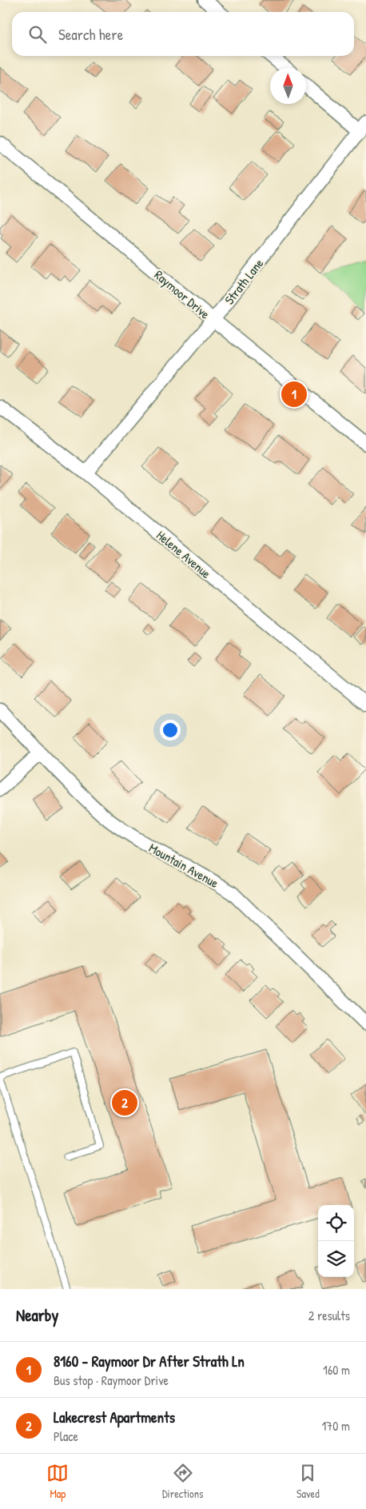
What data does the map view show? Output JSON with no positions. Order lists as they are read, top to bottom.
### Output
{
  "streets": {
    "street": [
      "Strath Lane",
      "Raymoor Drive",
      "Helene Avenue",
      "Mountain Avenue"
    ]
  },
  "crossings": [
    ["Strath Lane", "Raymoor Drive"],
    ["Strath Lane", "Helene Avenue"]
  ],
  "north": "top",
  "page": {
    "search": "Search here",
    "pins": ["1", "2"],
    "heading": ["Nearby", "2 results"],
    "list": [
      {
        "mark": "1",
        "name": "8160 - Raymoor Dr After Strath Ln",
        "note": "Bus stop · Raymoor Drive",
        "value": "160 m"
      },
      {
        "mark": "2",
        "name": "Lakecrest Apartments",
        "note": "Place",
        "value": "170 m"
      }
    ],
    "nav": ["Map", "Directions", "Saved"]
  }
}
